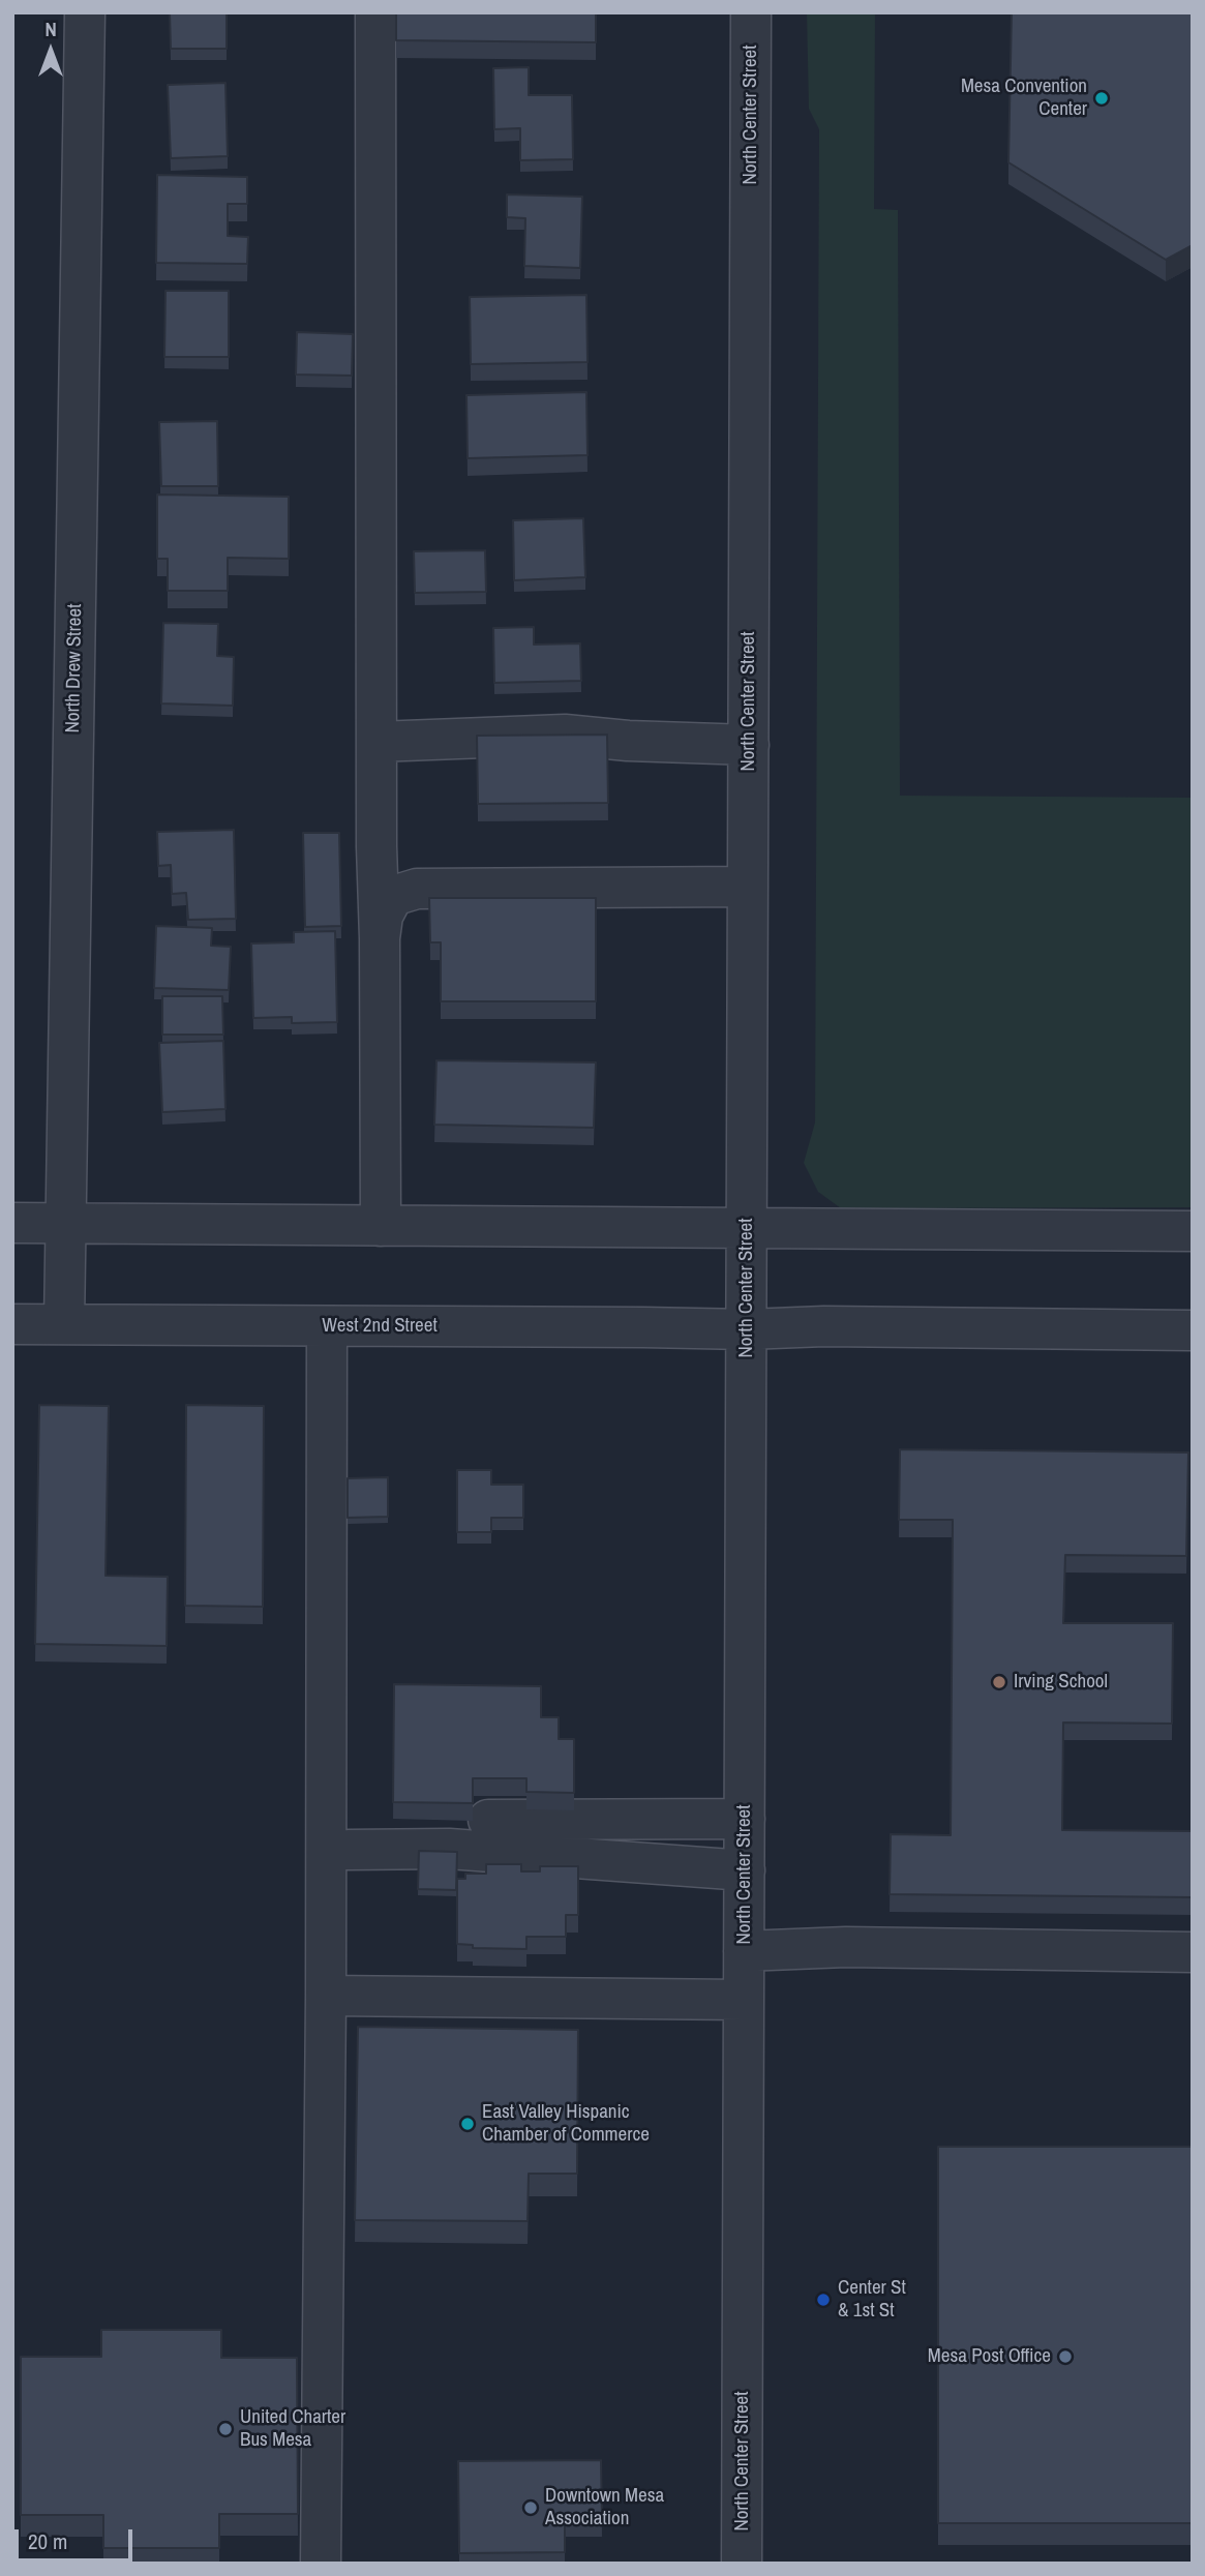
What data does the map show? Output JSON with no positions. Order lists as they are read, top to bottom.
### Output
{
  "streets": {
    "street": ["North Center Street", "North Drew Street", "West 2nd Street"]
  },
  "crossings": [
    ["North Center Street", "West 2nd Street"],
    ["North Drew Street", "West 2nd Street"]
  ],
  "places": [
    "Mesa Convention Center",
    "Irving School",
    "East Valley Hispanic Chamber of Commerce",
    "Center St & 1st St",
    "Mesa Post Office",
    "United Charter Bus Mesa",
    "Downtown Mesa Association"
  ],
  "scale_bar": "20 m",
  "north": "top"
}
